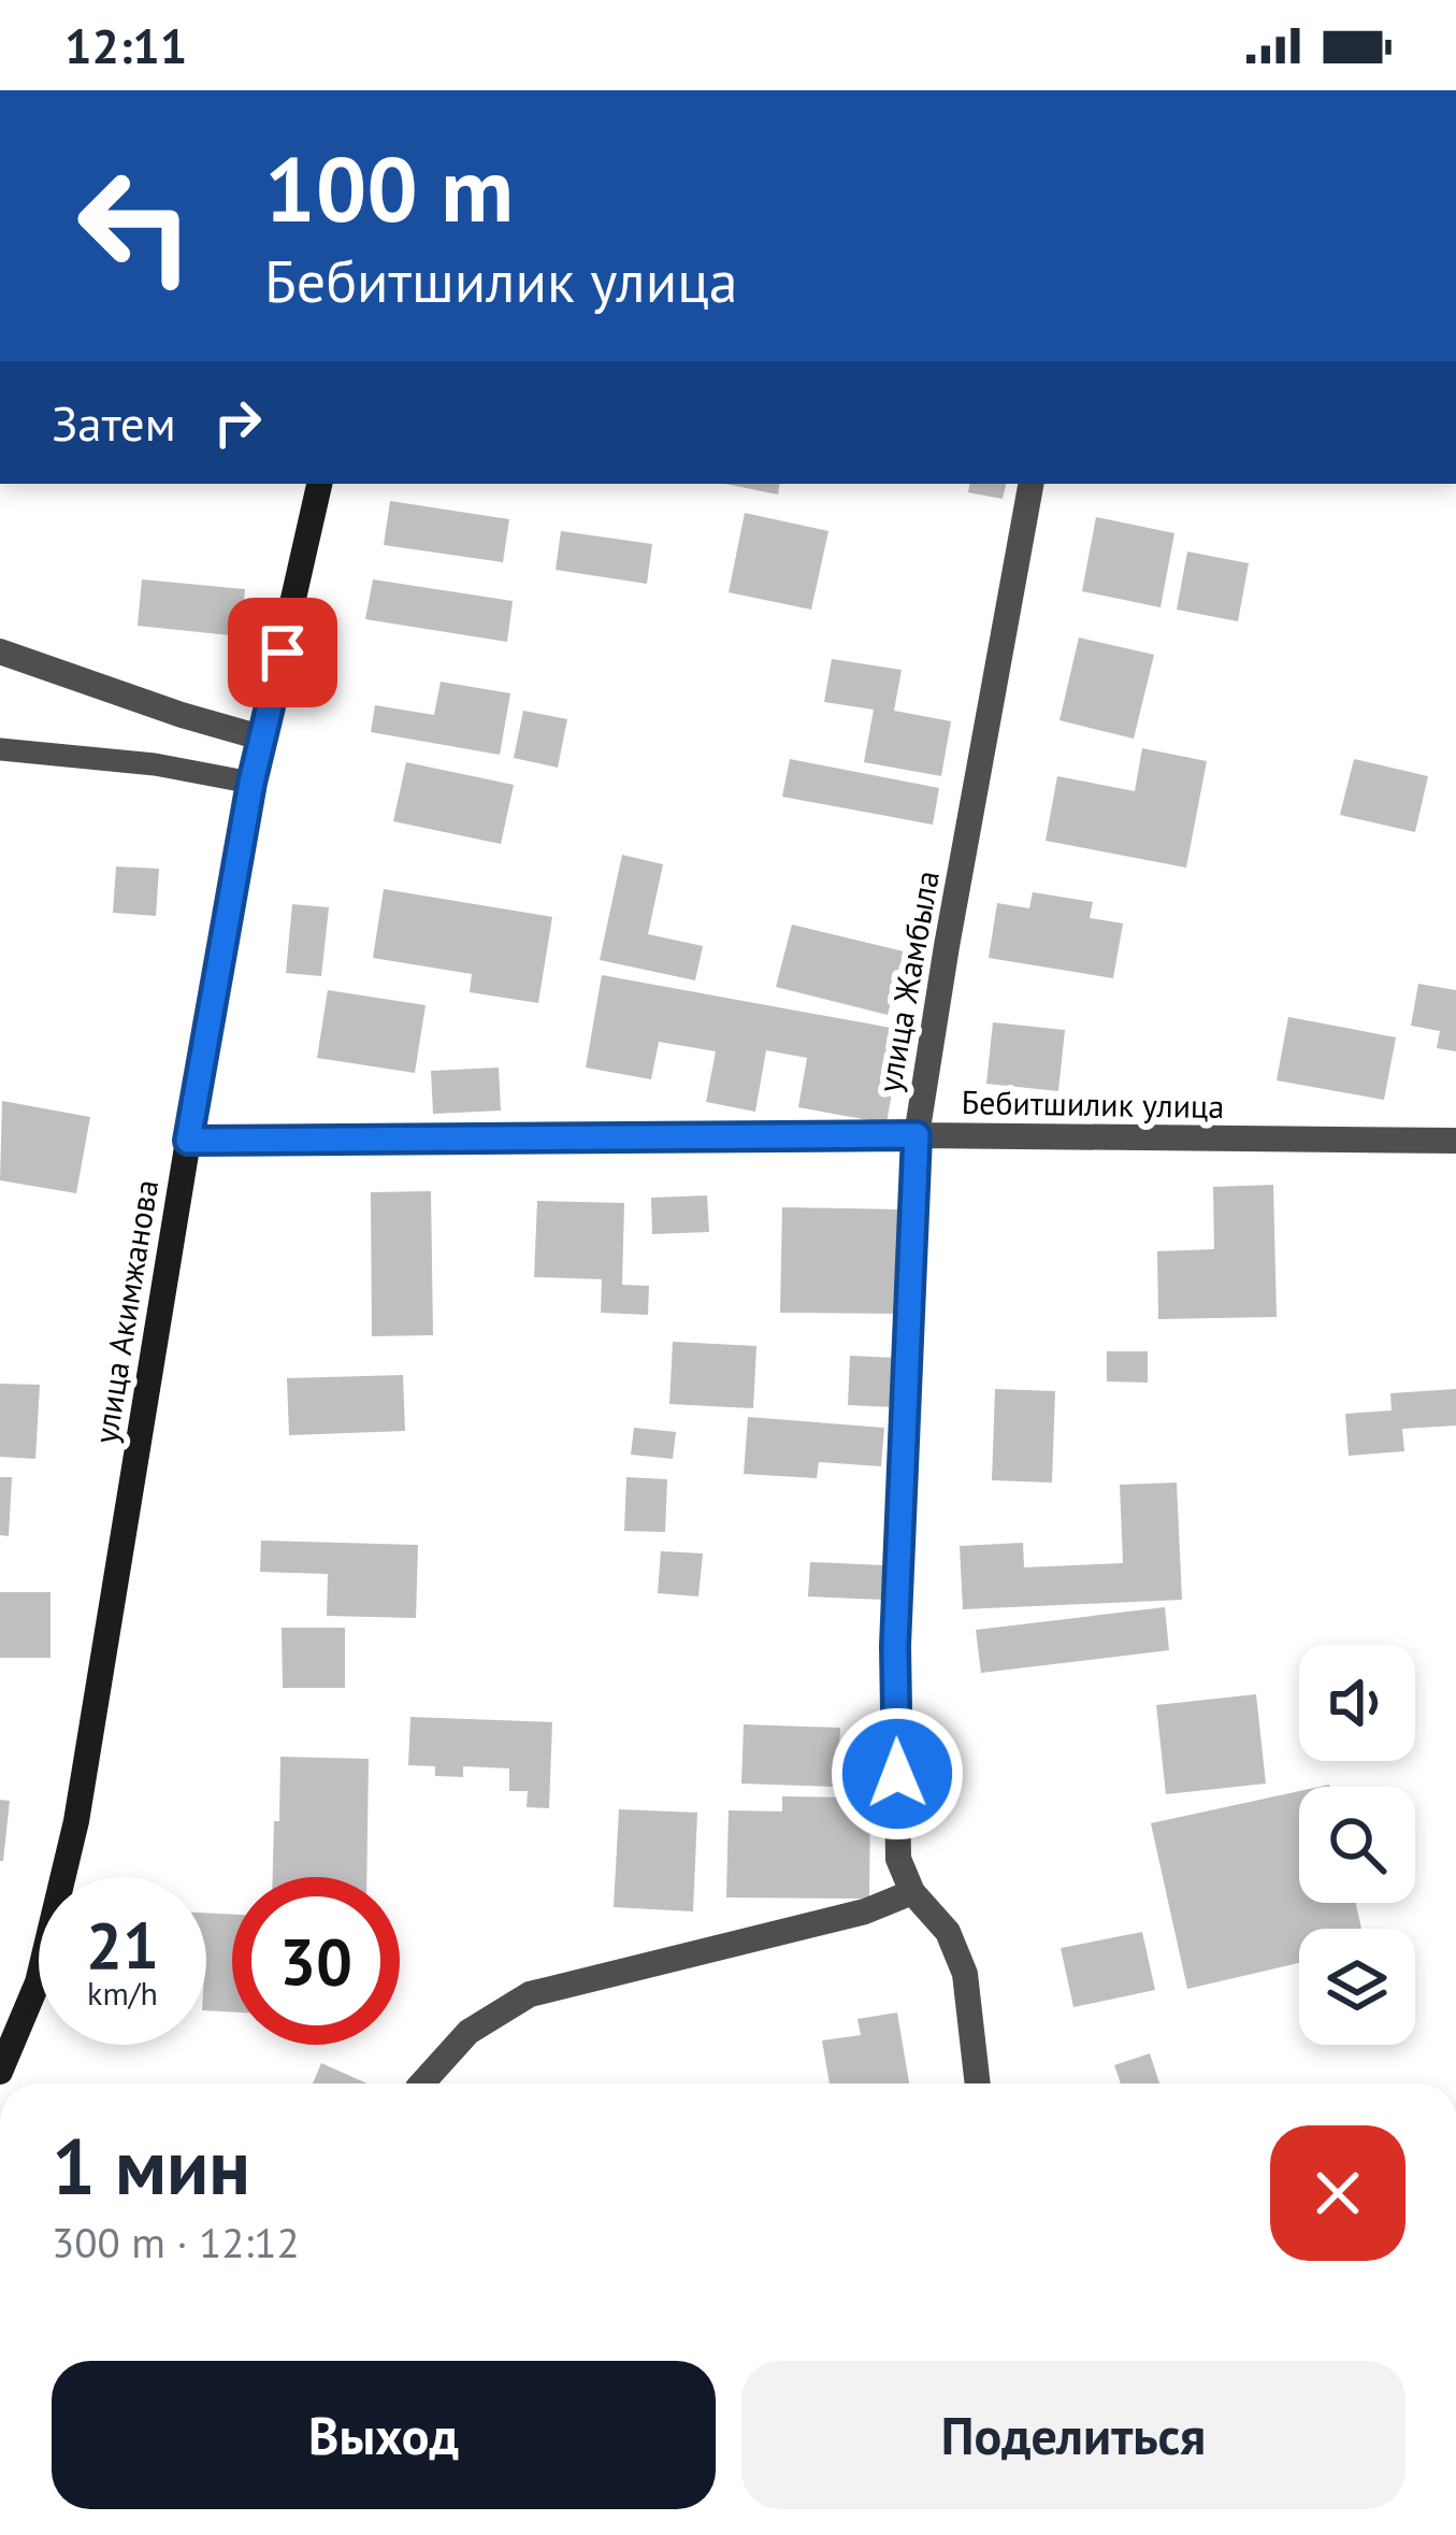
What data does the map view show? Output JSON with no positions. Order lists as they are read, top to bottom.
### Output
{
  "streets": {
    "street": ["улица Жамбыла", "Бебитшилик улица", "улица Акимжанова"]
  },
  "crossings": [
    ["улица Жамбыла", "Бебитшилик улица"],
    ["Бебитшилик улица", "улица Акимжанова"]
  ],
  "page": {
    "status": "12:11",
    "turn": ["100 m", "Бебитшилик улица"],
    "then": "Затем",
    "speed": "21 km/h",
    "limit": "30",
    "heading": ["1 мин", "300 m · 12:12"],
    "buttons": ["Выход", "Поделиться"]
  }
}
